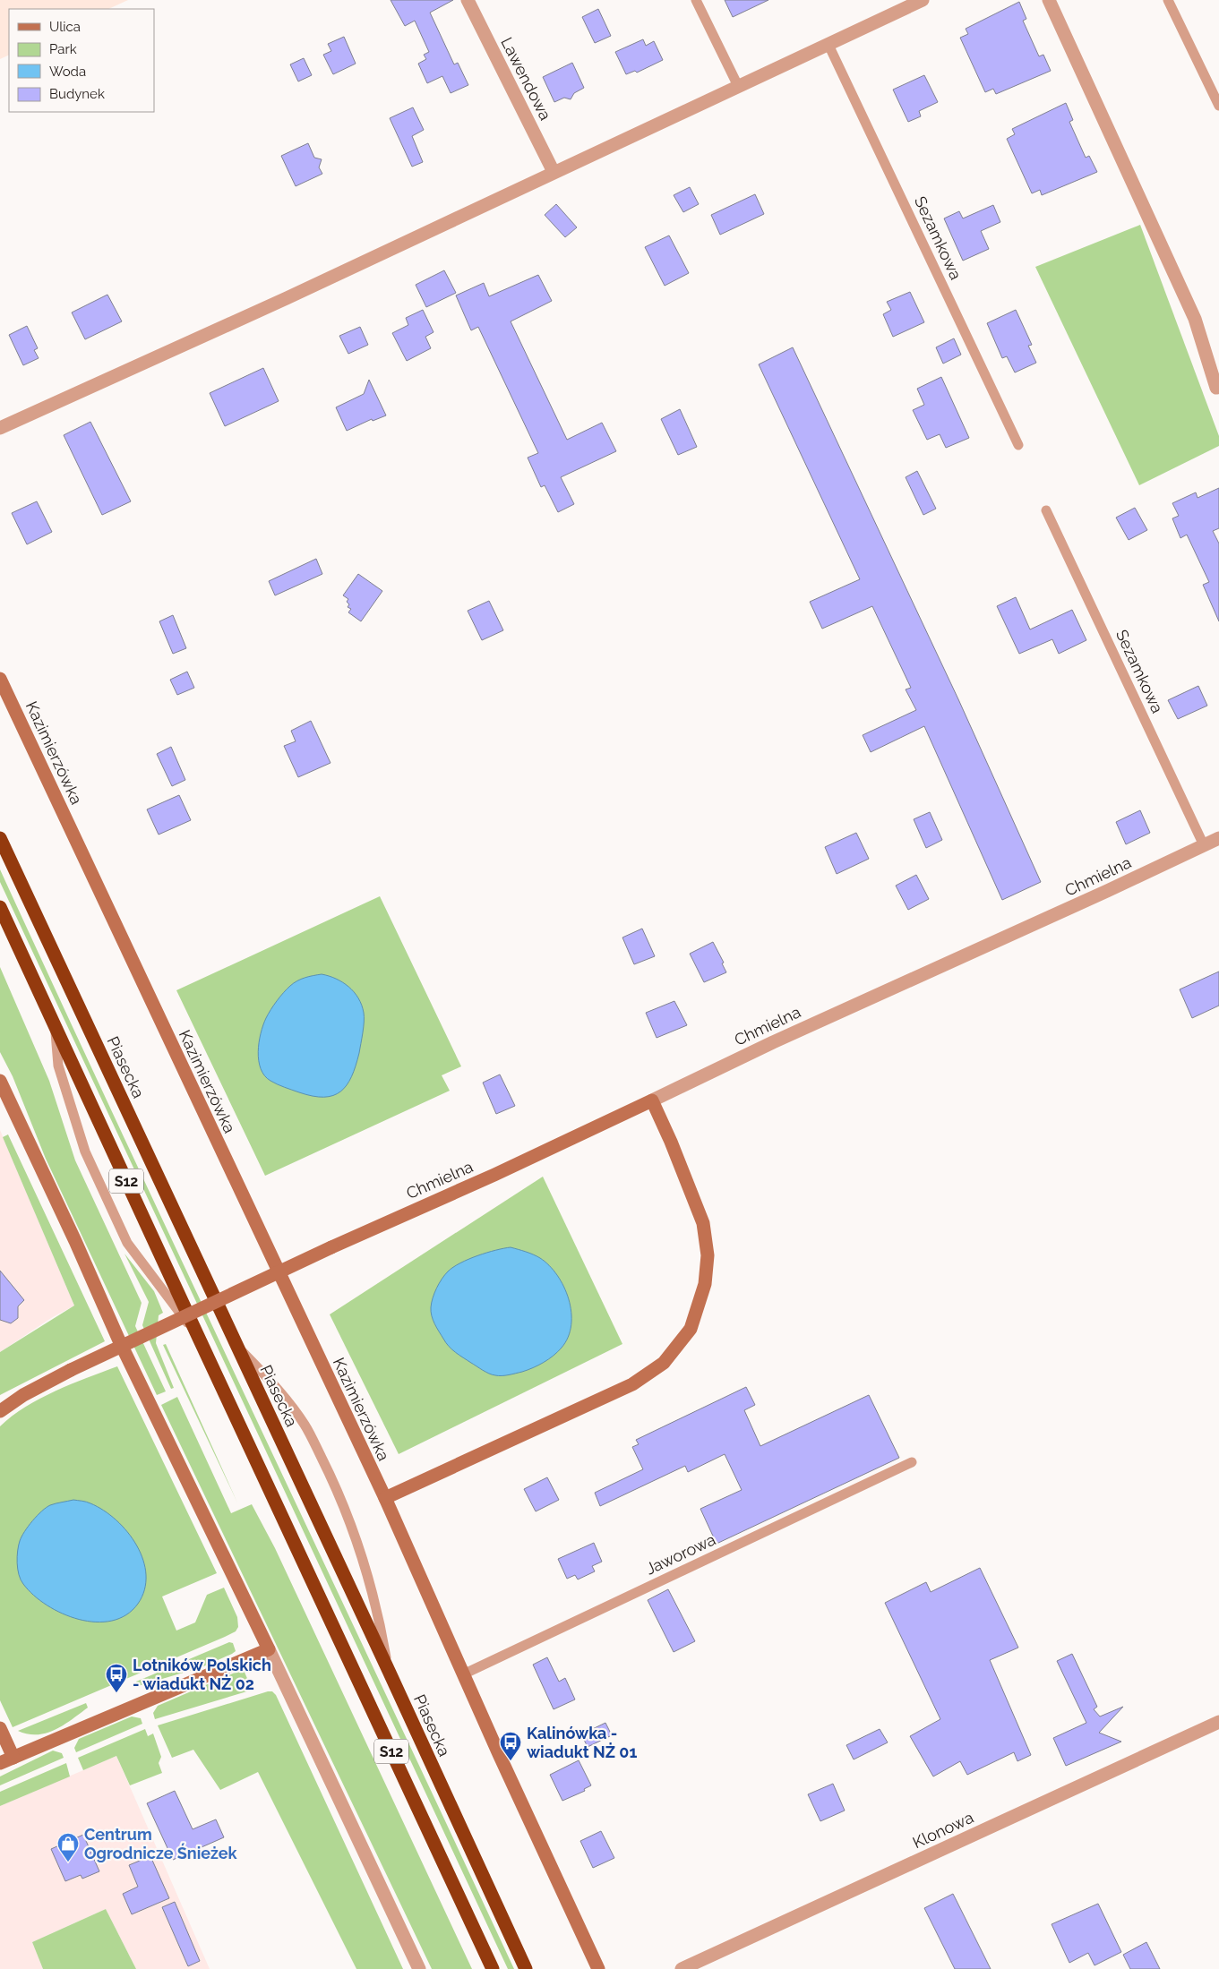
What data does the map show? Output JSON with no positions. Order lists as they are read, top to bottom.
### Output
{
  "streets": {
    "highway": ["Piasecka", "S12"],
    "street": [
      "Lawendowa",
      "Kazimierzówka",
      "Chmielna",
      "Klonowa"
    ],
    "lane": ["Sezamkowa", "Jaworowa"]
  },
  "crossings": [
    ["Sezamkowa", "Chmielna"],
    ["Kazimierzówka", "Jaworowa"]
  ],
  "places": {
    "bus stop": ["Lotników Polskich - wiadukt NŻ 02", "Kalinówka - wiadukt NŻ 01"],
    "shop": ["Centrum Ogrodnicze Śnieżek"]
  },
  "legend": [
    "Ulica",
    "Park",
    "Woda",
    "Budynek"
  ]
}
